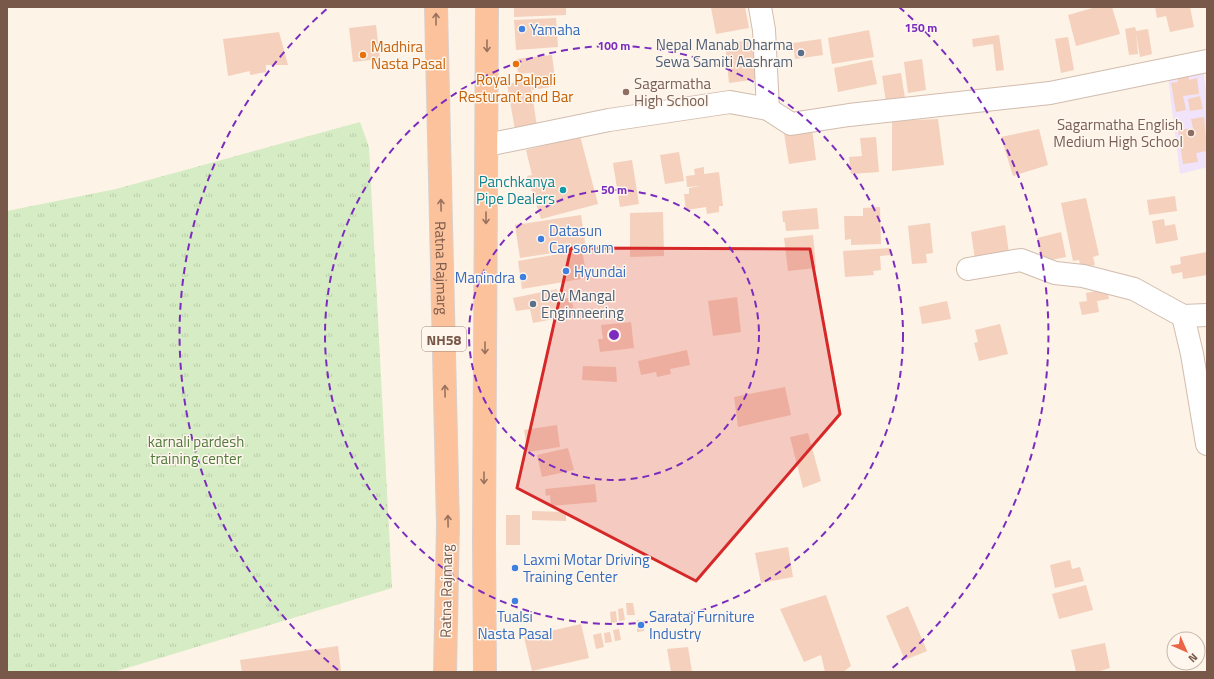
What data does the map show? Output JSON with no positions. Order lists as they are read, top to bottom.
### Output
{
  "streets": {
    "highway": ["Ratna Rajmarg", "NH58"]
  },
  "parks": ["karnali pardesh training center"],
  "places": [
    "Yamaha",
    "Nepal Manab Dharma Sewa Samiti Aashram",
    "Madhira Nasta Pasal",
    "Royal Palpali Resturant and Bar",
    "Sagarmatha High School",
    "Sagarmatha English Medium High School",
    "Panchkanya Pipe Dealers",
    "Datasun Car sorum",
    "Hyundai",
    "Manindra",
    "Dev Mangal Enginneering",
    "Laxmi Motar Driving Training Center",
    "Tualsi Nasta Pasal",
    "Sarataj Furniture Industry"
  ],
  "north": "bottom right",
  "rings": ["150 m", "100 m", "50 m"]
}
